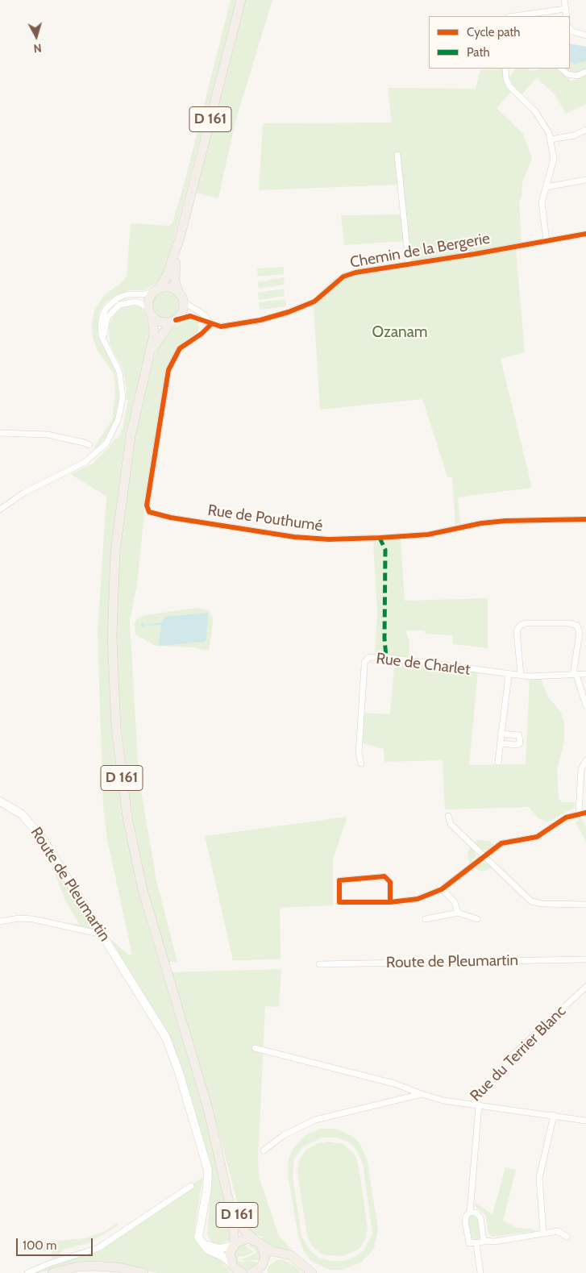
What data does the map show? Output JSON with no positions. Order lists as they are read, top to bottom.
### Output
{
  "streets": {
    "main road": ["D 161", "Route de Pleumartin"],
    "street": [
      "Chemin de la Bergerie",
      "Rue de Pouthumé",
      "Rue de Charlet",
      "Rue du Terrier Blanc"
    ]
  },
  "crossings": [
    ["D 161", "Chemin de la Bergerie"],
    ["Chemin de la Bergerie", "Rue de Pouthumé"]
  ],
  "parks": ["Ozanam"],
  "legend": ["Cycle path", "Path"],
  "scale_bar": "100 m",
  "north": "bottom"
}
